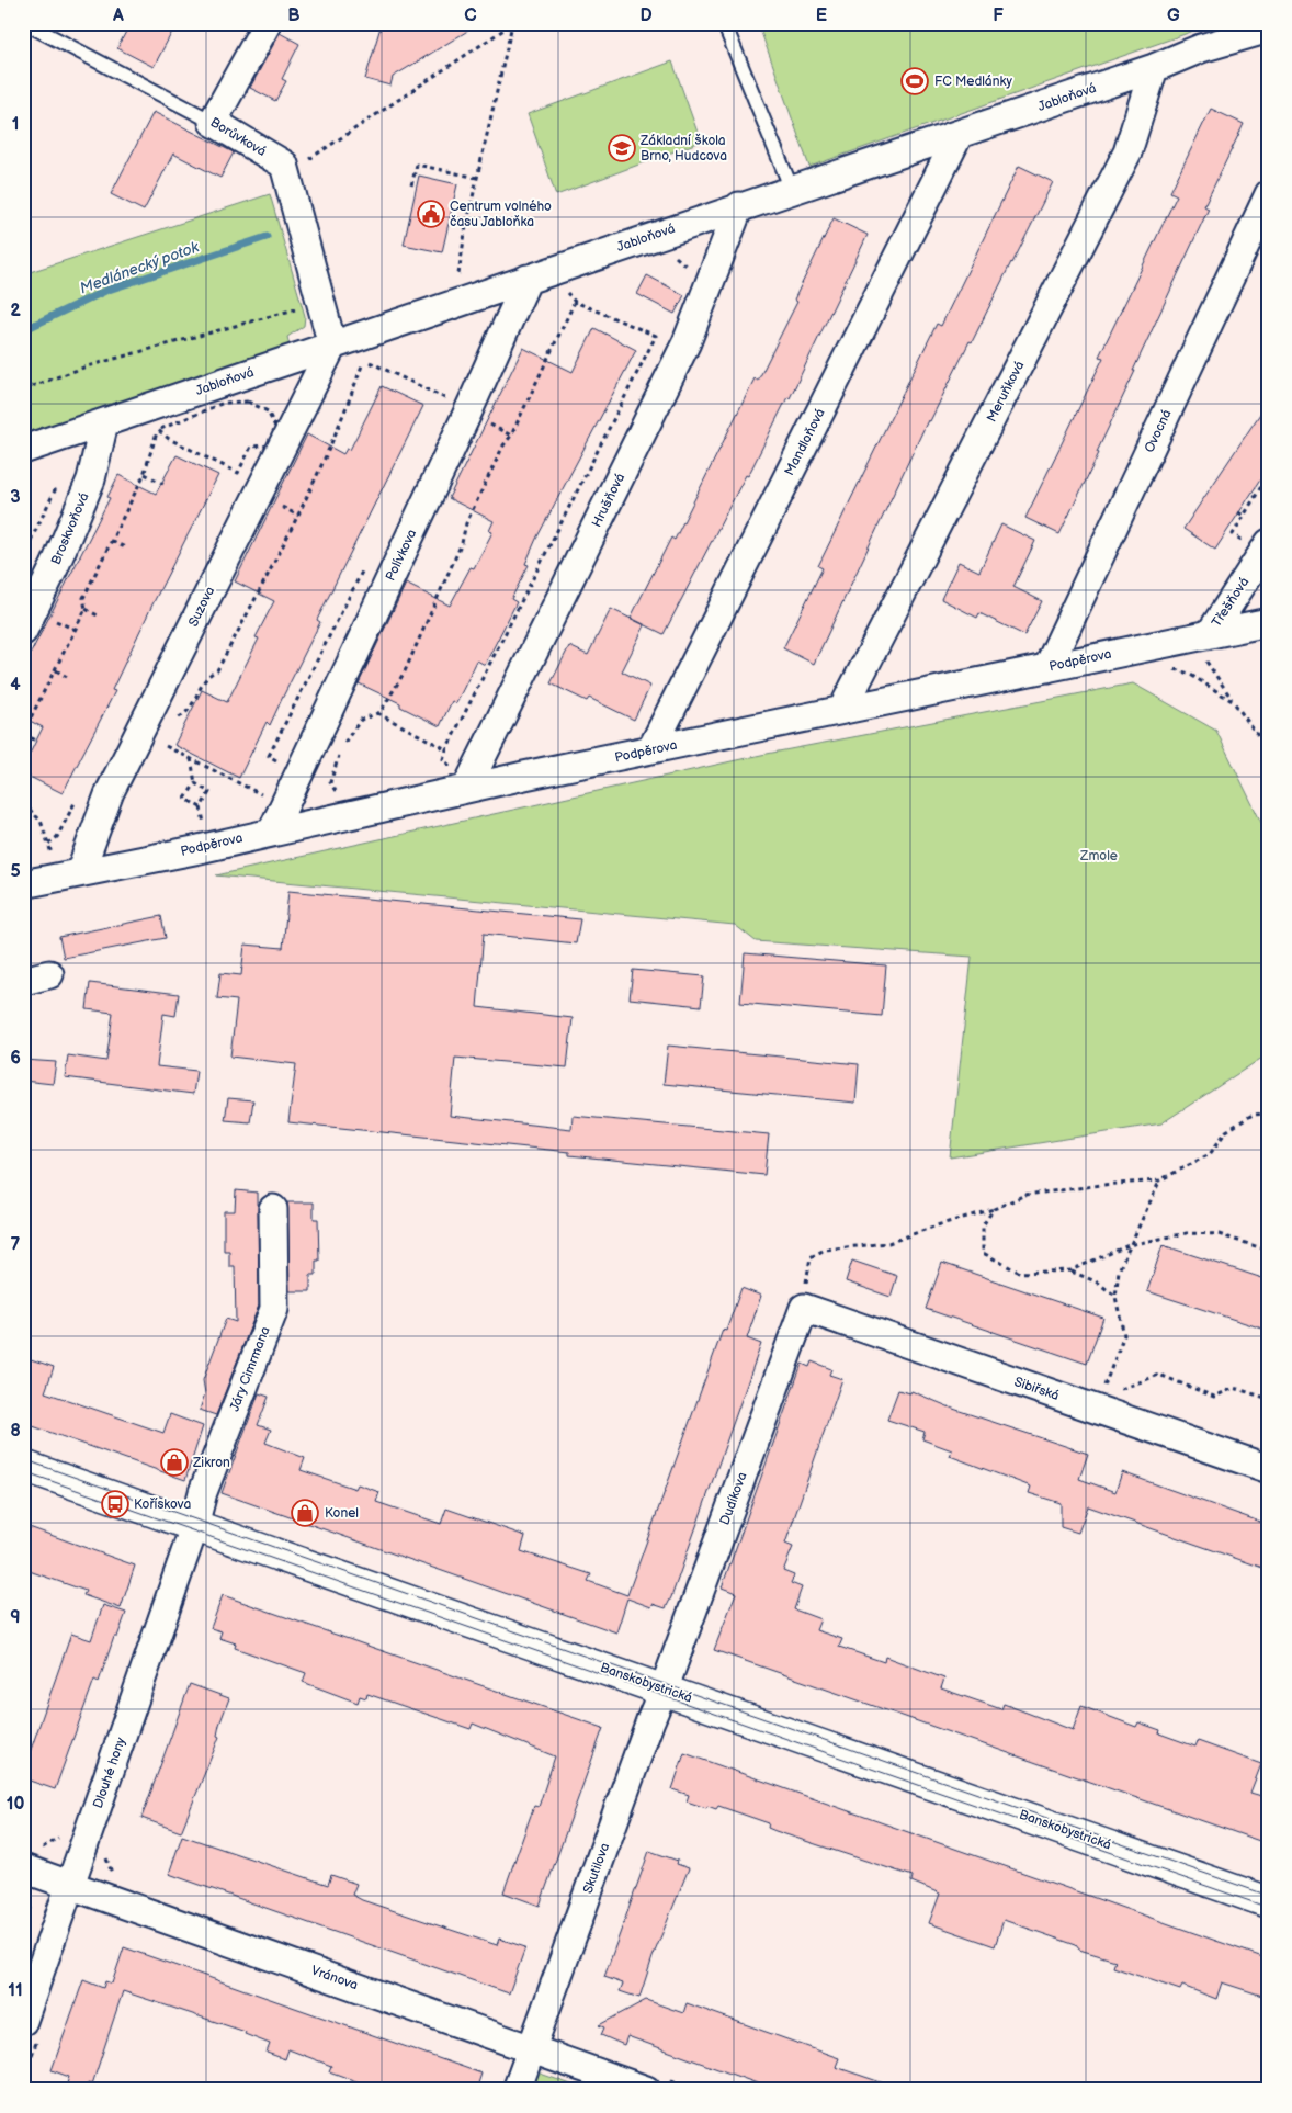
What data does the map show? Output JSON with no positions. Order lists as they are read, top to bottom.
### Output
{
  "streets": {
    "street": [
      "Jabloňová",
      "Borůvková",
      "Meruňková",
      "Ovocná",
      "Mandloňová",
      "Hrušňová",
      "Broskvoňová",
      "Polívkova",
      "Třešňová",
      "Suzova",
      "Podpěrova",
      "Járy Cimrmana",
      "Sibiřská",
      "Dudíkova",
      "Banskobystrická",
      "Dlouhé hony",
      "Skutilova",
      "Vránova"
    ]
  },
  "crossings": [
    ["Jabloňová", "Borůvková"],
    ["Jabloňová", "Meruňková"],
    ["Jabloňová", "Mandloňová"],
    ["Jabloňová", "Hrušňová"],
    ["Jabloňová", "Broskvoňová"],
    ["Jabloňová", "Polívkova"],
    ["Jabloňová", "Suzova"],
    ["Borůvková", "Suzova"],
    ["Meruňková", "Podpěrova"],
    ["Ovocná", "Podpěrova"],
    ["Mandloňová", "Podpěrova"],
    ["Hrušňová", "Podpěrova"],
    ["Polívkova", "Podpěrova"],
    ["Třešňová", "Podpěrova"],
    ["Suzova", "Podpěrova"],
    ["Járy Cimrmana", "Banskobystrická"],
    ["Járy Cimrmana", "Dlouhé hony"],
    ["Sibiřská", "Dudíkova"],
    ["Dudíkova", "Banskobystrická"],
    ["Dudíkova", "Skutilova"],
    ["Banskobystrická", "Dlouhé hony"],
    ["Banskobystrická", "Skutilova"],
    ["Dlouhé hony", "Vránova"],
    ["Skutilova", "Vránova"]
  ],
  "water": ["Medlánecký potok"],
  "parks": ["Zmole"],
  "places": {
    "sports": ["FC Medlánky"],
    "school or university": ["Základní škola Brno, Hudcova"],
    "public building": ["Centrum volného času Jabloňka"],
    "shop": ["Zikron", "Konel"],
    "bus stop": ["Kořískova"]
  },
  "grid": {
    "columns": [
      "A",
      "B",
      "C",
      "D",
      "E",
      "F",
      "G"
    ],
    "rows": [
      "1",
      "2",
      "3",
      "4",
      "5",
      "6",
      "7",
      "8",
      "9",
      "10",
      "11"
    ]
  }
}
